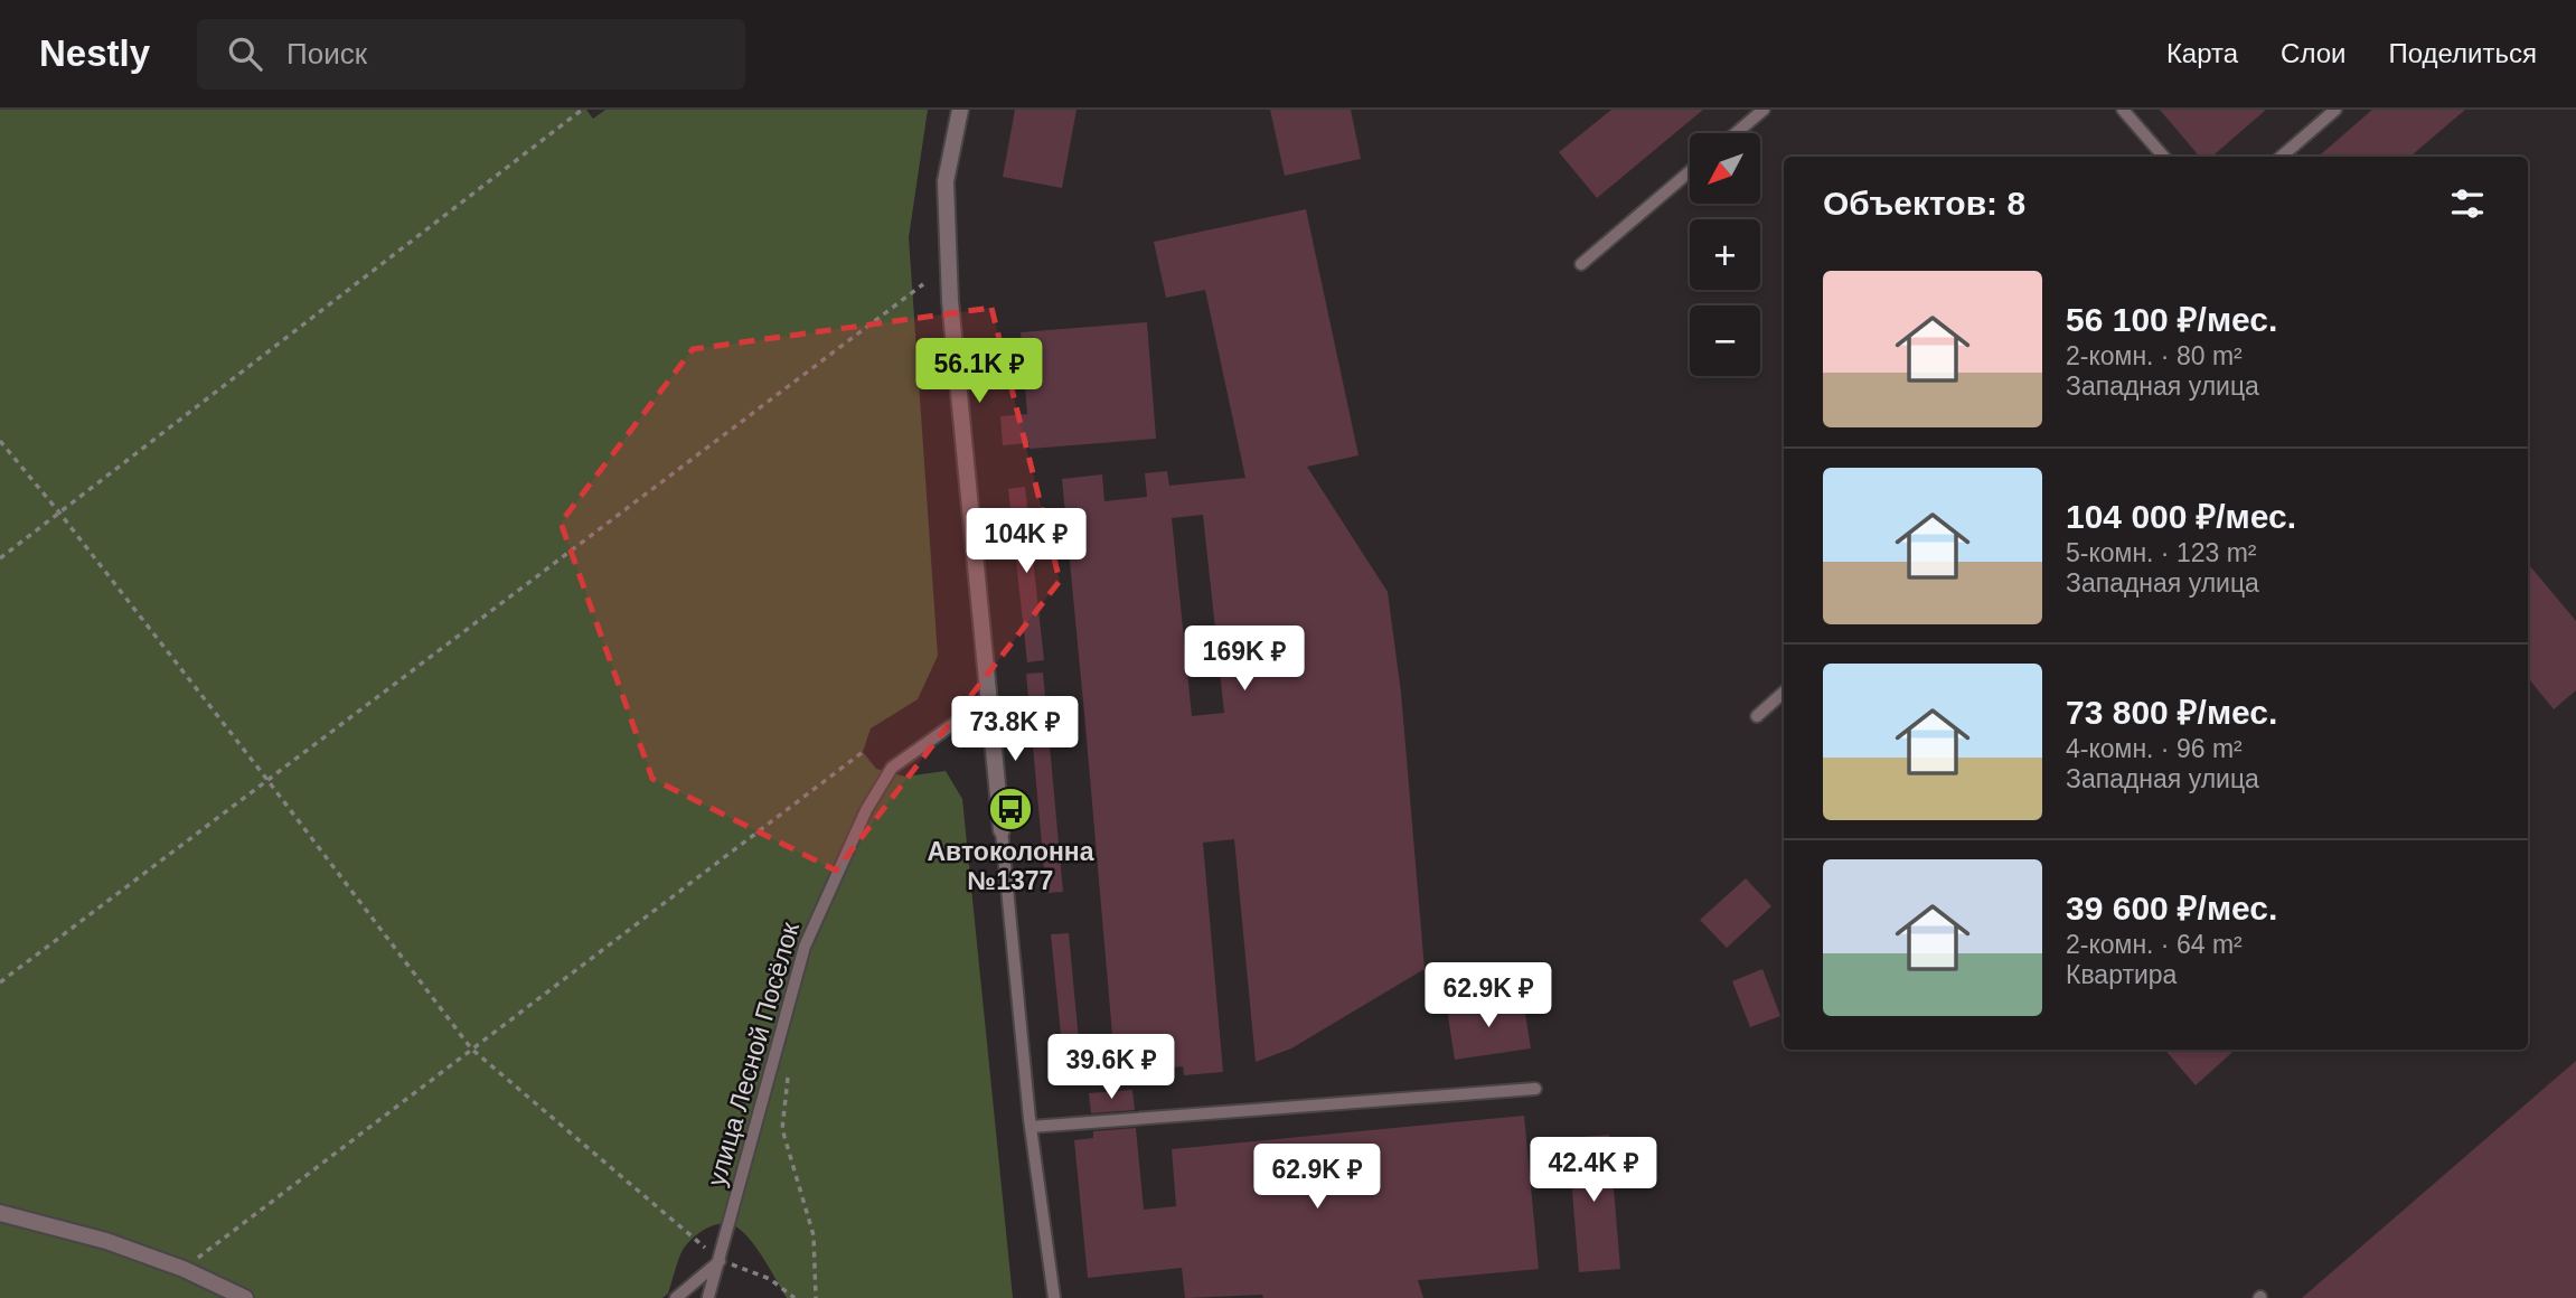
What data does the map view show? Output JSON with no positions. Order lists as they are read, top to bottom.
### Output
{
  "streets": {
    "lane": ["улица Лесной Посёлок"]
  },
  "places": {
    "bus stop": ["Автоколонна №1377"]
  },
  "north": "bottom left",
  "page": {
    "header": "Nestly",
    "search": "Поиск",
    "nav": ["Карта", "Слои", "Поделиться"],
    "map_buttons": ["+", "−"],
    "heading": "Объектов: 8",
    "list": [
      {
        "name": "56 100 ₽/мес.",
        "note": "2-комн. · 80 m² · Западная улица"
      },
      {
        "name": "104 000 ₽/мес.",
        "note": "5-комн. · 123 m² · Западная улица"
      },
      {
        "name": "73 800 ₽/мес.",
        "note": "4-комн. · 96 m² · Западная улица"
      },
      {
        "name": "39 600 ₽/мес.",
        "note": "2-комн. · 64 m² · Квартира"
      }
    ],
    "price": [
      "56.1K ₽",
      "104K ₽",
      "169K ₽",
      "73.8K ₽",
      "62.9K ₽",
      "39.6K ₽",
      "42.4K ₽",
      "62.9K ₽"
    ]
  }
}
